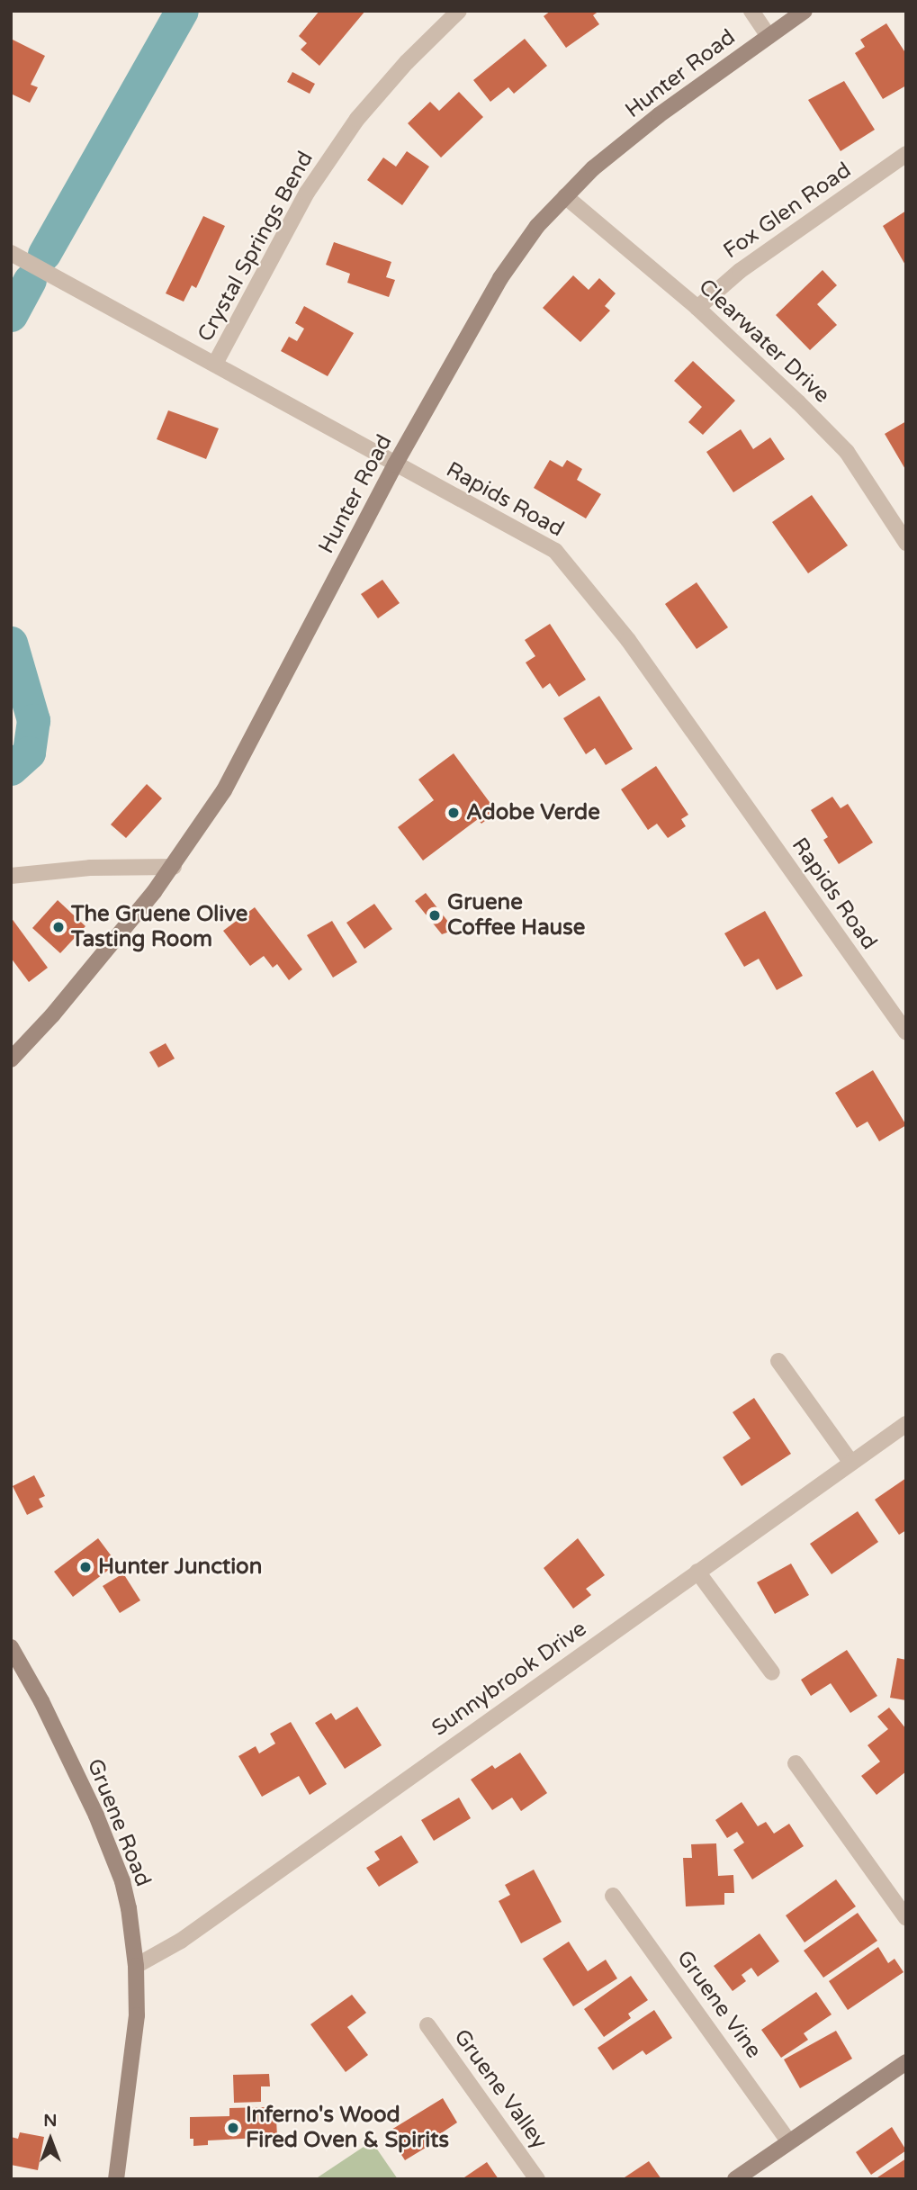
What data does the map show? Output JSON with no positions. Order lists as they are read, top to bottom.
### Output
{
  "streets": {
    "street": [
      "Hunter Road",
      "Fox Glen Road",
      "Crystal Springs Bend",
      "Clearwater Drive",
      "Rapids Road",
      "Sunnybrook Drive",
      "Gruene Road",
      "Gruene Vine",
      "Gruene Valley"
    ]
  },
  "crossings": [
    ["Hunter Road", "Clearwater Drive"],
    ["Hunter Road", "Rapids Road"],
    ["Fox Glen Road", "Clearwater Drive"],
    ["Crystal Springs Bend", "Rapids Road"],
    ["Sunnybrook Drive", "Gruene Road"]
  ],
  "places": [
    "Adobe Verde",
    "Gruene Coffee Hause",
    "The Gruene Olive Tasting Room",
    "Hunter Junction",
    "Inferno's Wood Fired Oven & Spirits"
  ],
  "north": "top"
}
